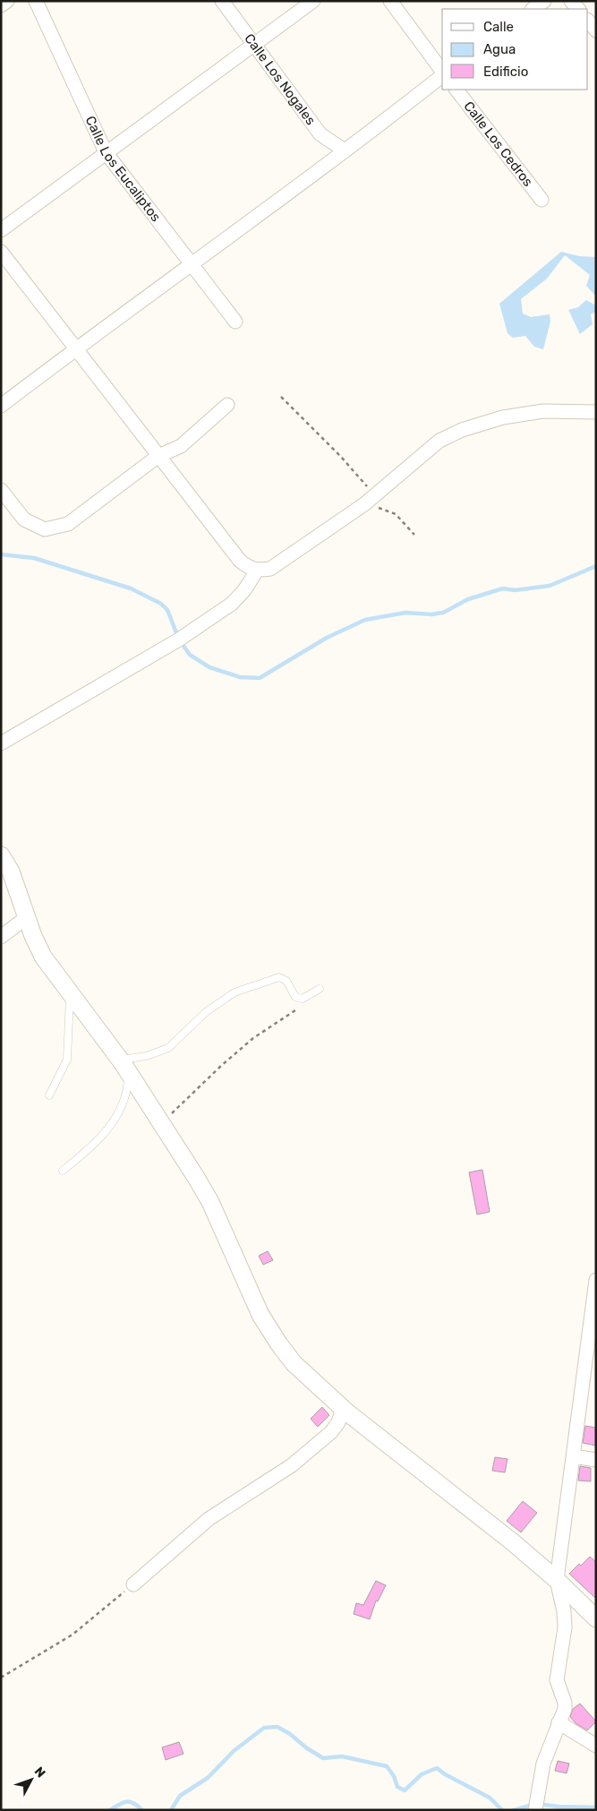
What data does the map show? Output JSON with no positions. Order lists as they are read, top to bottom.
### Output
{
  "streets": {
    "street": ["Calle Los Nogales", "Calle Los Cedros", "Calle Los Eucaliptos"]
  },
  "legend": ["Calle", "Agua", "Edificio"],
  "north": "top right"
}
